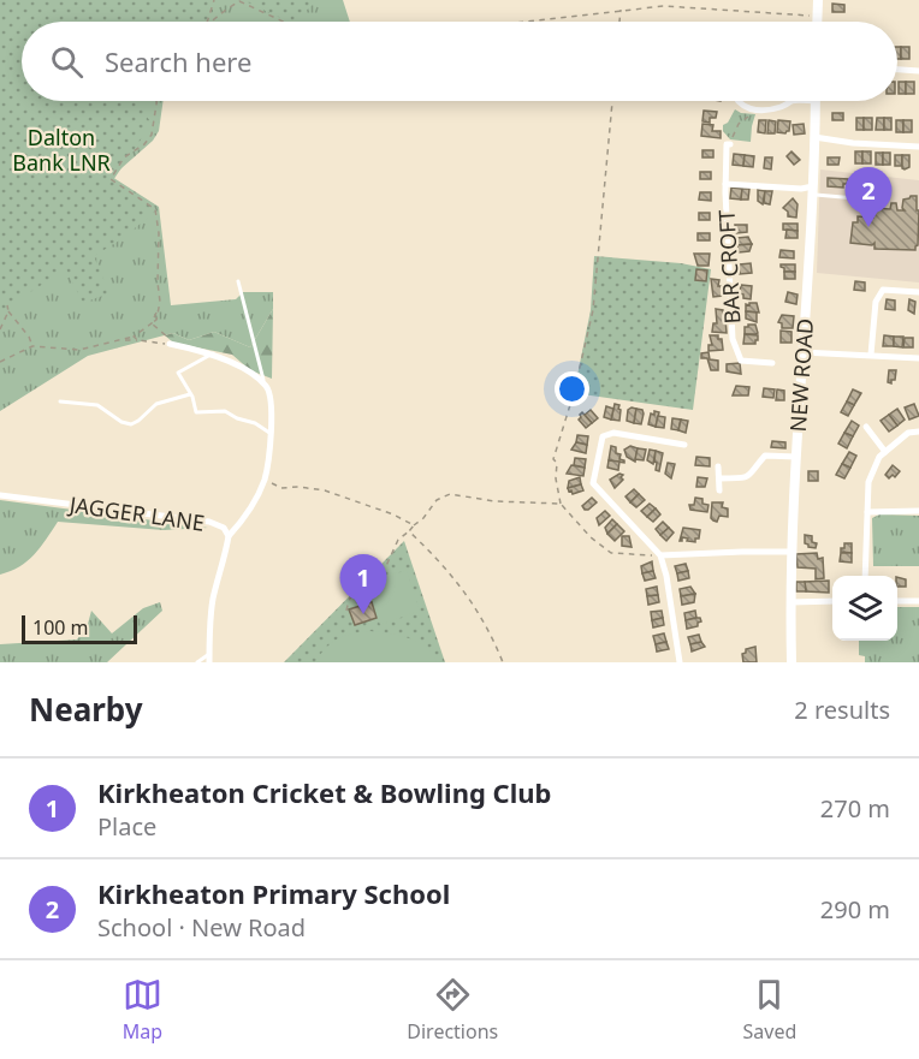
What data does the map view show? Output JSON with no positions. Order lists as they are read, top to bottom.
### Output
{
  "streets": {
    "street": ["BAR CROFT", "NEW ROAD", "JAGGER LANE"]
  },
  "parks": ["Dalton Bank LNR"],
  "scale_bar": "100 m",
  "page": {
    "search": "Search here",
    "pins": ["2", "1"],
    "scale": "100 m",
    "heading": ["Nearby", "2 results"],
    "list": [
      {
        "mark": "1",
        "name": "Kirkheaton Cricket & Bowling Club",
        "note": "Place",
        "value": "270 m"
      },
      {
        "mark": "2",
        "name": "Kirkheaton Primary School",
        "note": "School · New Road",
        "value": "290 m"
      }
    ],
    "nav": ["Map", "Directions", "Saved"]
  }
}
